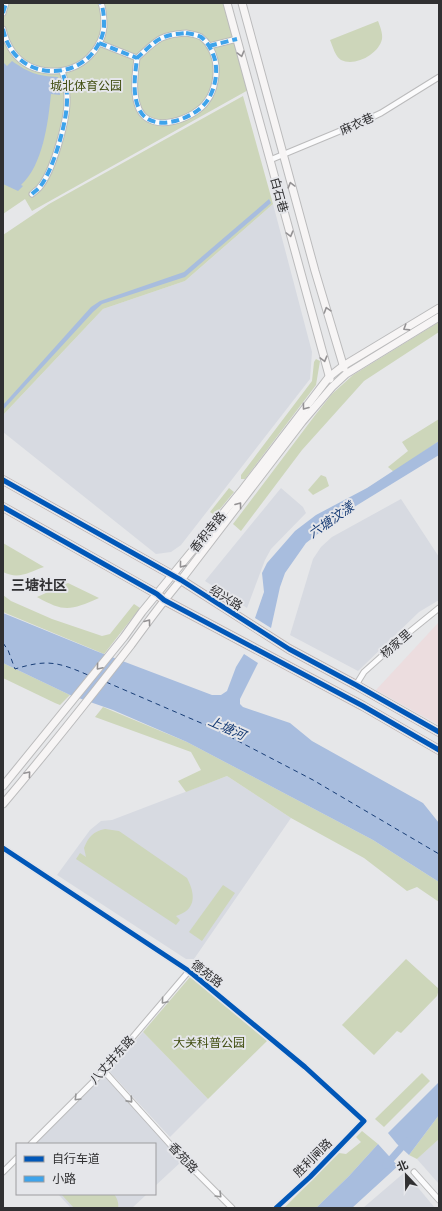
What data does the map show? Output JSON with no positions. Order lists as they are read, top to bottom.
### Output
{
  "streets": {
    "main road": ["白石巷", "香积寺路", "绍兴路"],
    "street": [
      "麻衣巷",
      "杨家里",
      "德苑路",
      "八丈井东路",
      "香苑路",
      "胜利闸路"
    ]
  },
  "crossings": [
    ["麻衣巷", "白石巷"],
    ["白石巷", "香积寺路"],
    ["香积寺路", "绍兴路"],
    ["绍兴路", "杨家里"],
    ["德苑路", "八丈井东路"],
    ["德苑路", "胜利闸路"],
    ["八丈井东路", "香苑路"]
  ],
  "one_way": ["八丈井东路", "香苑路"],
  "districts": ["三塘社区"],
  "water": ["六塘汶漾", "上塘河"],
  "parks": ["城北体育公园", "大关科普公园"],
  "legend": ["自行车道", "小路"],
  "north": "top"
}
